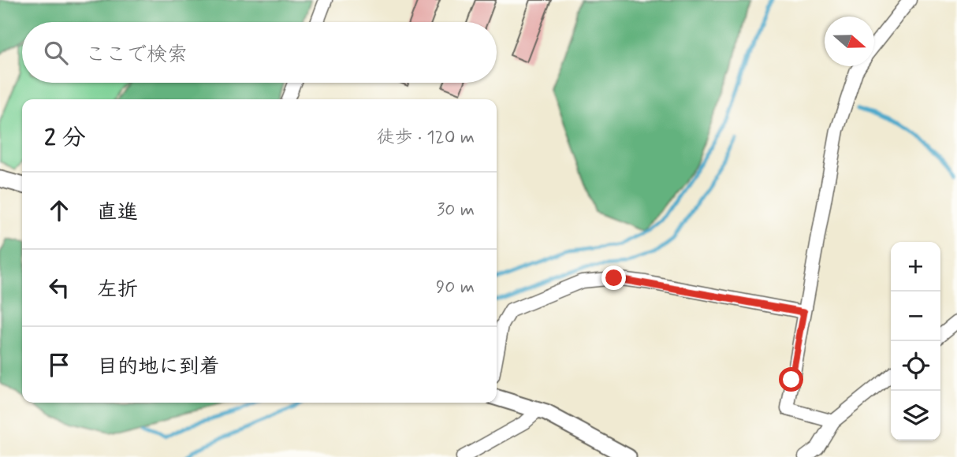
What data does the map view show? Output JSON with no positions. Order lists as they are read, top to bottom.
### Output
{
  "north": "right",
  "page": {
    "search": "ここで検索",
    "heading": ["2 分", "徒歩 · 120 m"],
    "list": [
      ["直進", "30 m"],
      ["左折", "90 m"],
      "目的地に到着"
    ],
    "map_buttons": ["+", "−"]
  }
}
